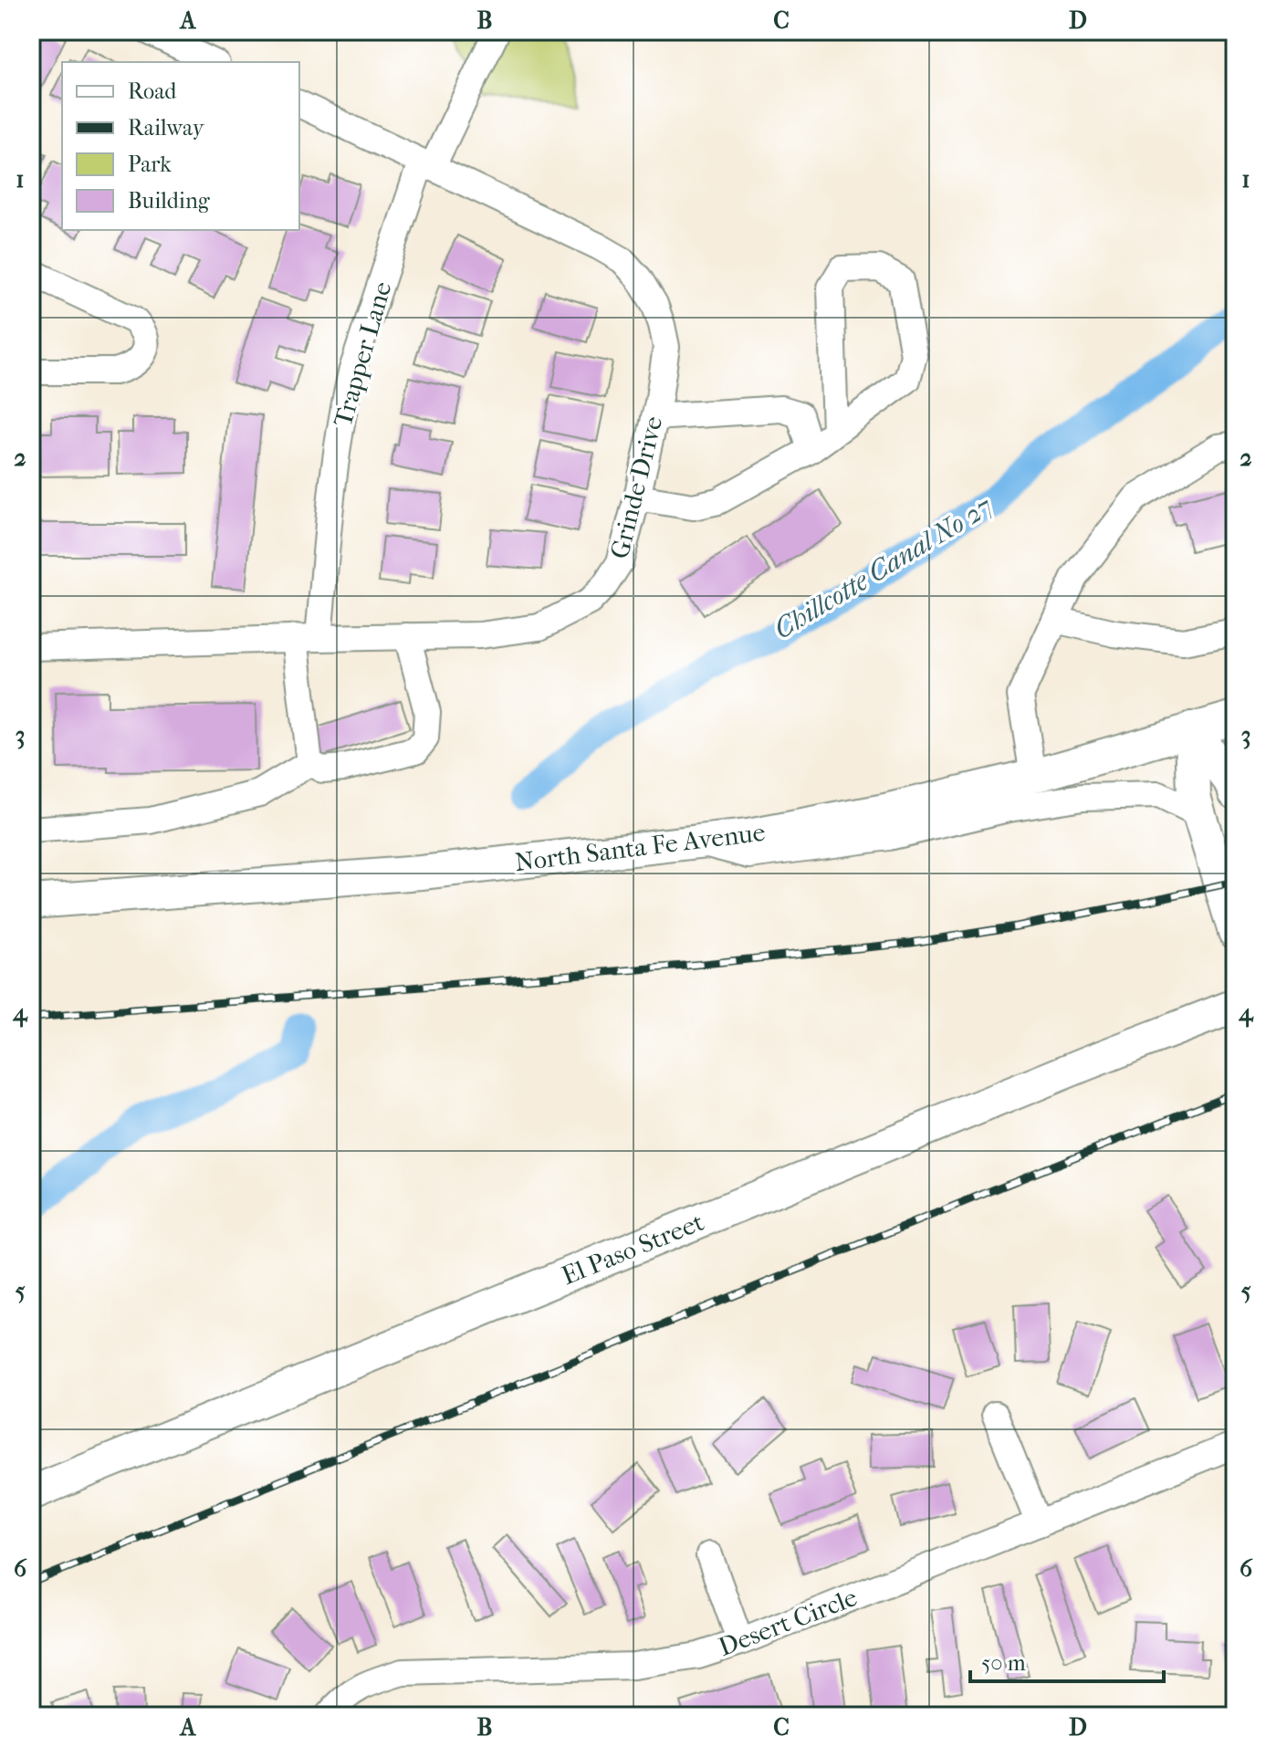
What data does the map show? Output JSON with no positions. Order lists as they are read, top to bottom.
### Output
{
  "streets": {
    "main road": ["North Santa Fe Avenue", "El Paso Street"],
    "street": ["Trapper Lane", "Grinde Drive", "Desert Circle"]
  },
  "crossings": [
    ["Trapper Lane", "Grinde Drive"]
  ],
  "water": ["Chillcotte Canal No 27"],
  "legend": [
    "Road",
    "Railway",
    "Park",
    "Building"
  ],
  "scale_bar": "50 m",
  "grid": {
    "columns": [
      "A",
      "B",
      "C",
      "D"
    ],
    "rows": [
      "1",
      "2",
      "3",
      "4",
      "5",
      "6"
    ]
  }
}
